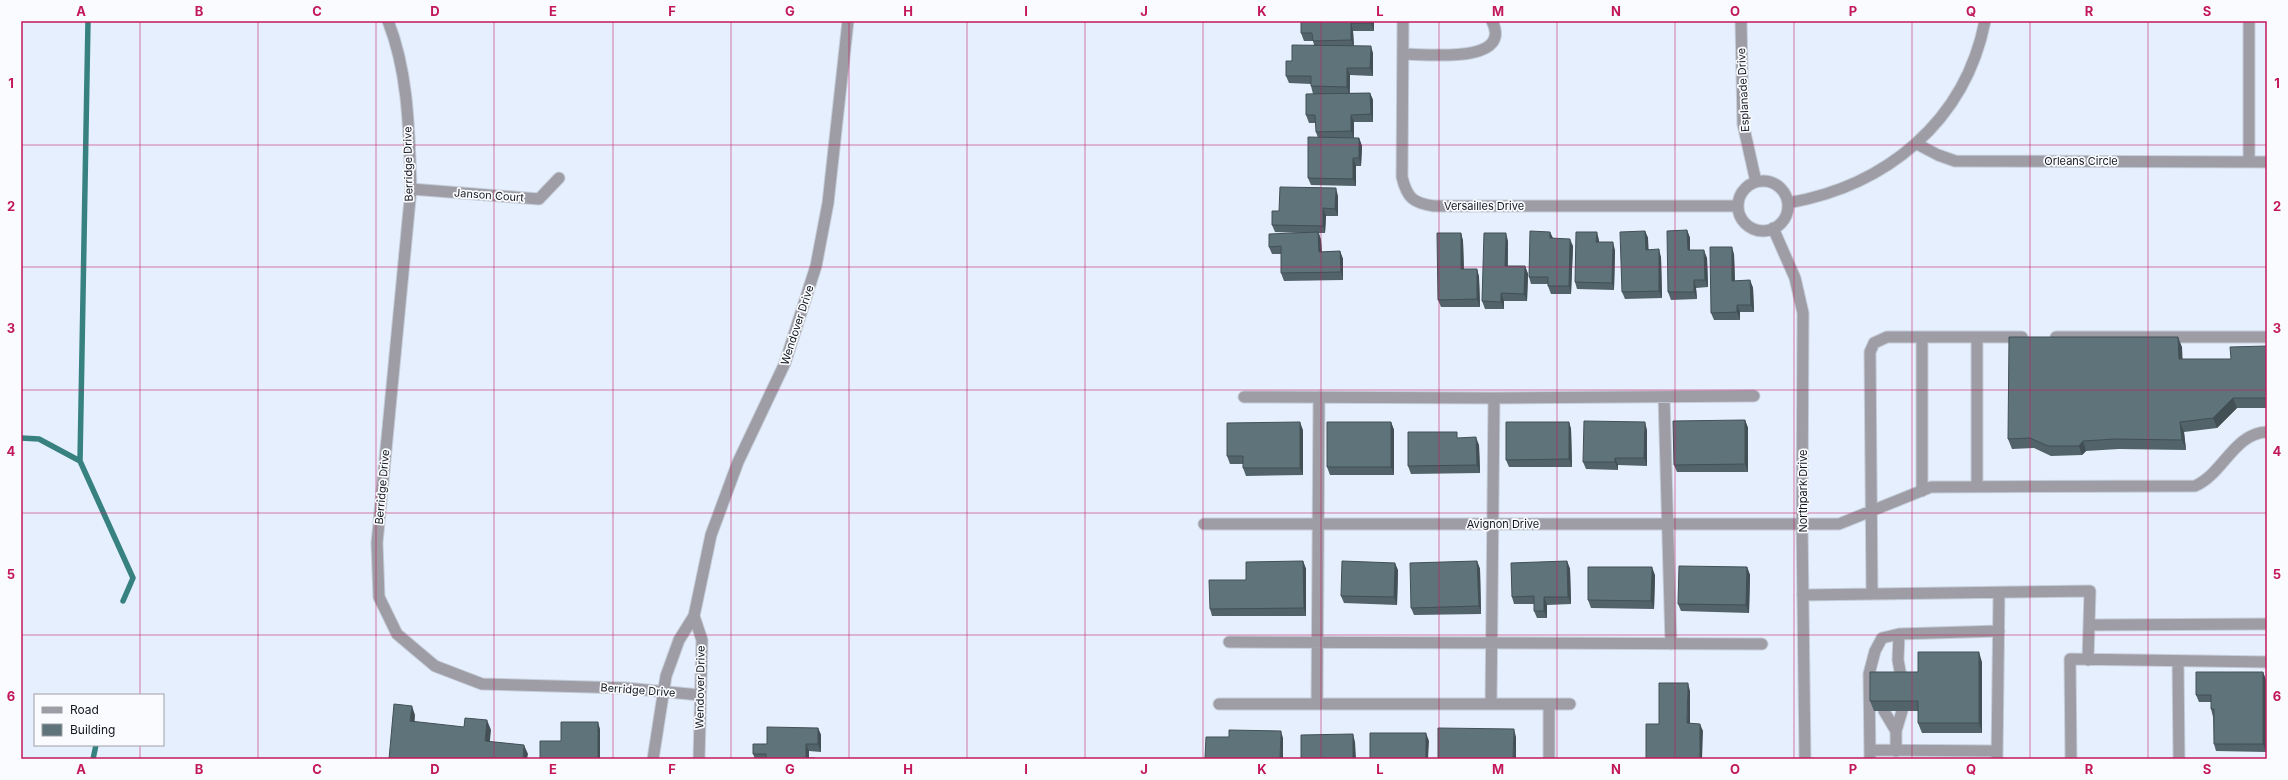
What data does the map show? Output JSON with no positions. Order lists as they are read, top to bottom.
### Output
{
  "streets": {
    "street": [
      "Esplanade Drive",
      "Orleans Circle",
      "Berridge Drive",
      "Janson Court",
      "Versailles Drive",
      "Wendover Drive",
      "Northpark Drive",
      "Avignon Drive"
    ]
  },
  "crossings": [
    ["Esplanade Drive", "Versailles Drive"],
    ["Esplanade Drive", "Northpark Drive"],
    ["Berridge Drive", "Janson Court"],
    ["Berridge Drive", "Wendover Drive"],
    ["Versailles Drive", "Northpark Drive"],
    ["Northpark Drive", "Avignon Drive"]
  ],
  "legend": ["Road", "Building"],
  "grid": {
    "columns": [
      "A",
      "B",
      "C",
      "D",
      "E",
      "F",
      "G",
      "H",
      "I",
      "J",
      "K",
      "L",
      "M",
      "N",
      "O",
      "P",
      "Q",
      "R",
      "S"
    ],
    "rows": [
      "1",
      "2",
      "3",
      "4",
      "5",
      "6"
    ]
  }
}
